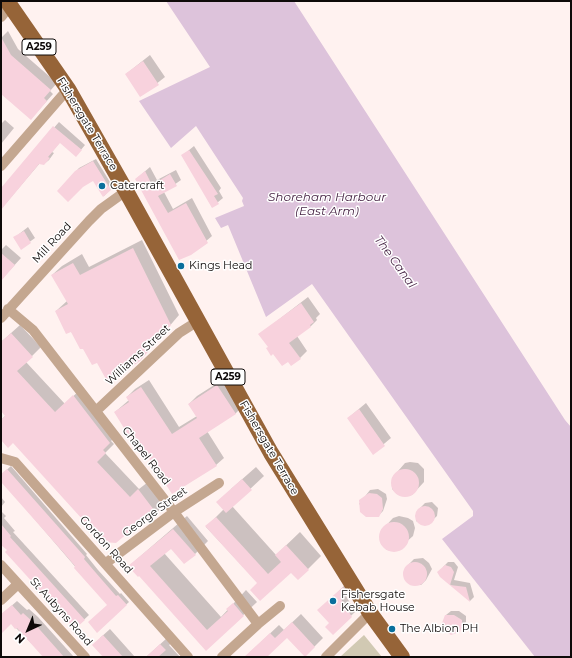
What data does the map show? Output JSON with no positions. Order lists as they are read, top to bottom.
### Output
{
  "streets": {
    "main road": ["A259", "Fishersgate Terrace"],
    "street": [
      "Mill Road",
      "Williams Street",
      "Chapel Road",
      "George Street",
      "Gordon Road",
      "St Aubyns Road"
    ]
  },
  "crossings": [
    ["Fishersgate Terrace", "Mill Road"],
    ["Fishersgate Terrace", "Williams Street"],
    ["Mill Road", "Chapel Road"],
    ["Williams Street", "Chapel Road"],
    ["Chapel Road", "George Street"],
    ["George Street", "Gordon Road"]
  ],
  "water": ["Shoreham Harbour (East Arm)", "The Canal"],
  "places": [
    "Catercraft",
    "Kings Head",
    "Fishersgate Kebab House",
    "The Albion PH"
  ],
  "north": "bottom left"
}
